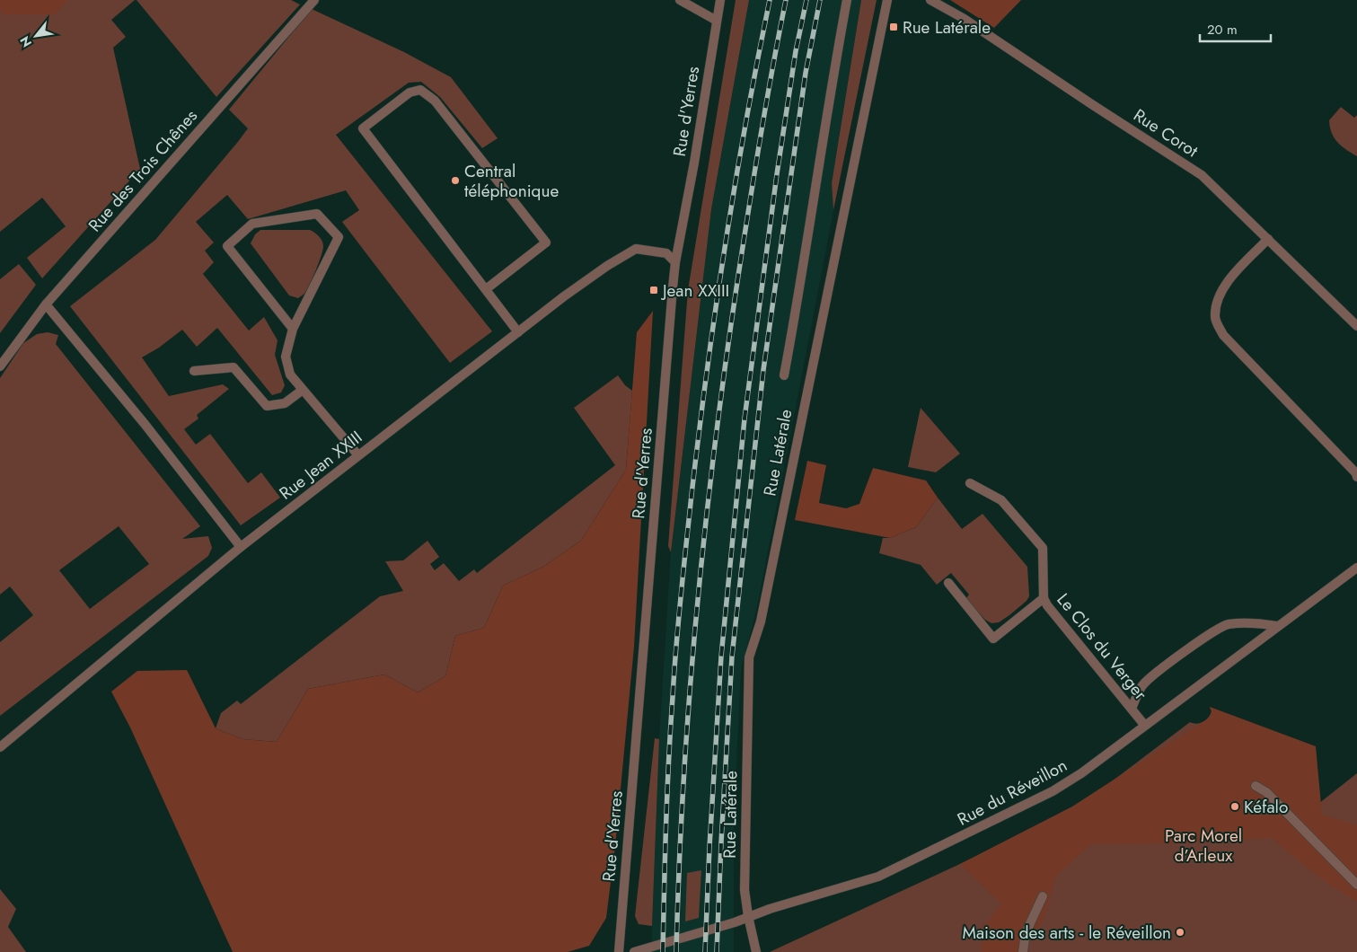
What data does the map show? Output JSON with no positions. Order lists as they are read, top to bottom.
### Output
{
  "streets": {
    "street": [
      "Rue d'Yerres",
      "Rue Corot",
      "Rue des Trois Chênes",
      "Rue Latérale",
      "Rue Jean XXIII",
      "Le Clos du Verger",
      "Rue du Réveillon"
    ]
  },
  "crossings": [
    ["Rue d'Yerres", "Rue Jean XXIII"],
    ["Rue Latérale", "Rue du Réveillon"],
    ["Le Clos du Verger", "Rue du Réveillon"]
  ],
  "parks": ["Parc Morel d’Arleux"],
  "places": {
    "transit": ["Rue Latérale", "Jean XXIII"],
    "other": ["Central téléphonique", "Kéfalo", "Maison des arts - le Réveillon"]
  },
  "scale_bar": "20 m",
  "north": "bottom left"
}
